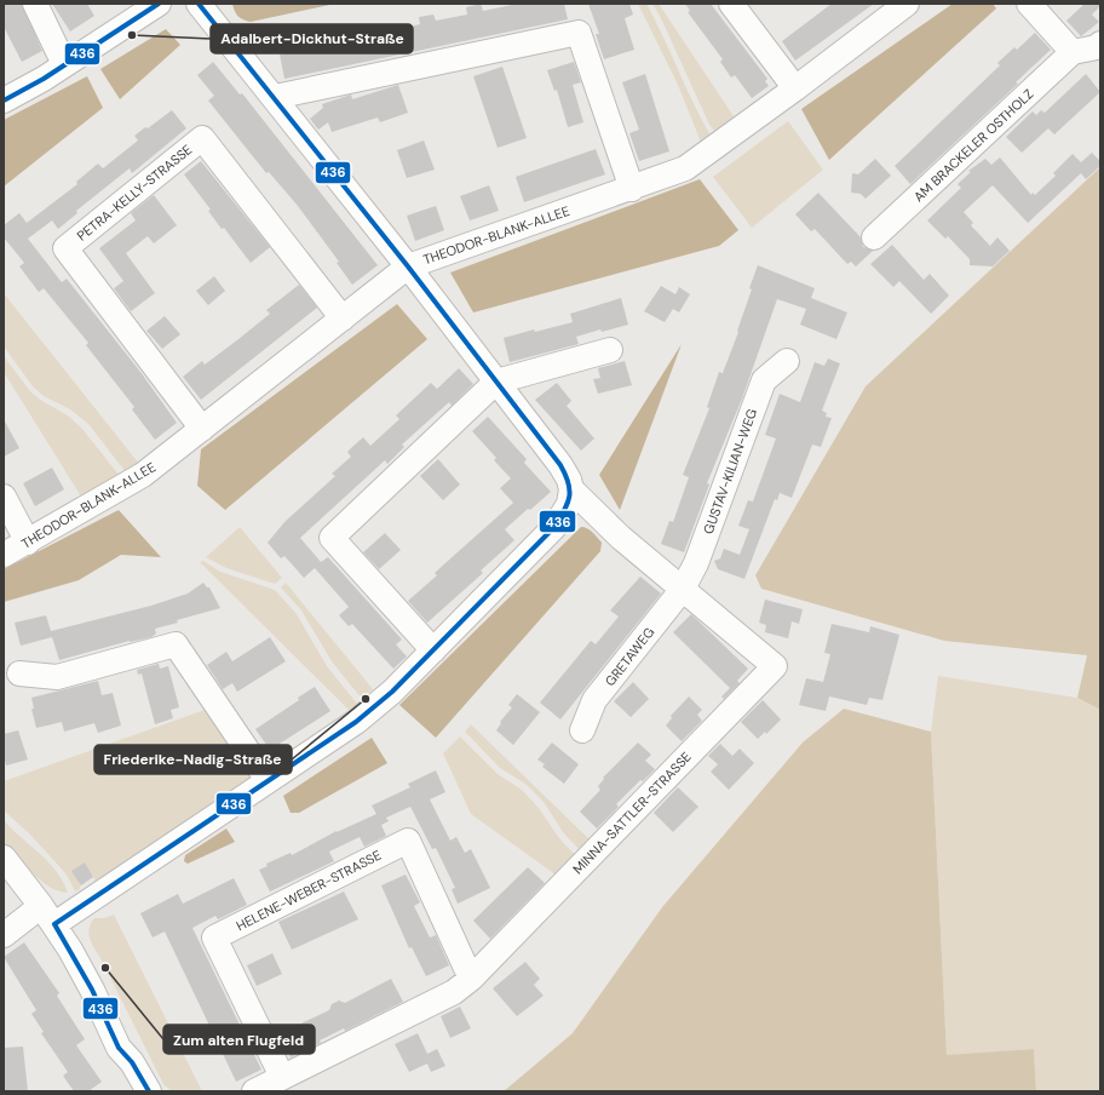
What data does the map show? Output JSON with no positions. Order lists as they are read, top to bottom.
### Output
{
  "streets": {
    "street": [
      "AM BRACKELER OSTHOLZ",
      "PETRA-KELLY-STRASSE",
      "THEODOR-BLANK-ALLEE",
      "GUSTAV-KILIAN-WEG",
      "GRETAWEG",
      "MINNA-SATTLER-STRASSE",
      "HELENE-WEBER-STRASSE"
    ]
  },
  "crossings": [
    ["PETRA-KELLY-STRASSE", "THEODOR-BLANK-ALLEE"],
    ["GUSTAV-KILIAN-WEG", "GRETAWEG"],
    ["GUSTAV-KILIAN-WEG", "MINNA-SATTLER-STRASSE"],
    ["GRETAWEG", "MINNA-SATTLER-STRASSE"],
    ["MINNA-SATTLER-STRASSE", "HELENE-WEBER-STRASSE"]
  ],
  "places": ["Adalbert-Dickhut-Straße", "Friederike-Nadig-Straße", "Zum alten Flugfeld"],
  "lines": ["transit line 436"]
}
